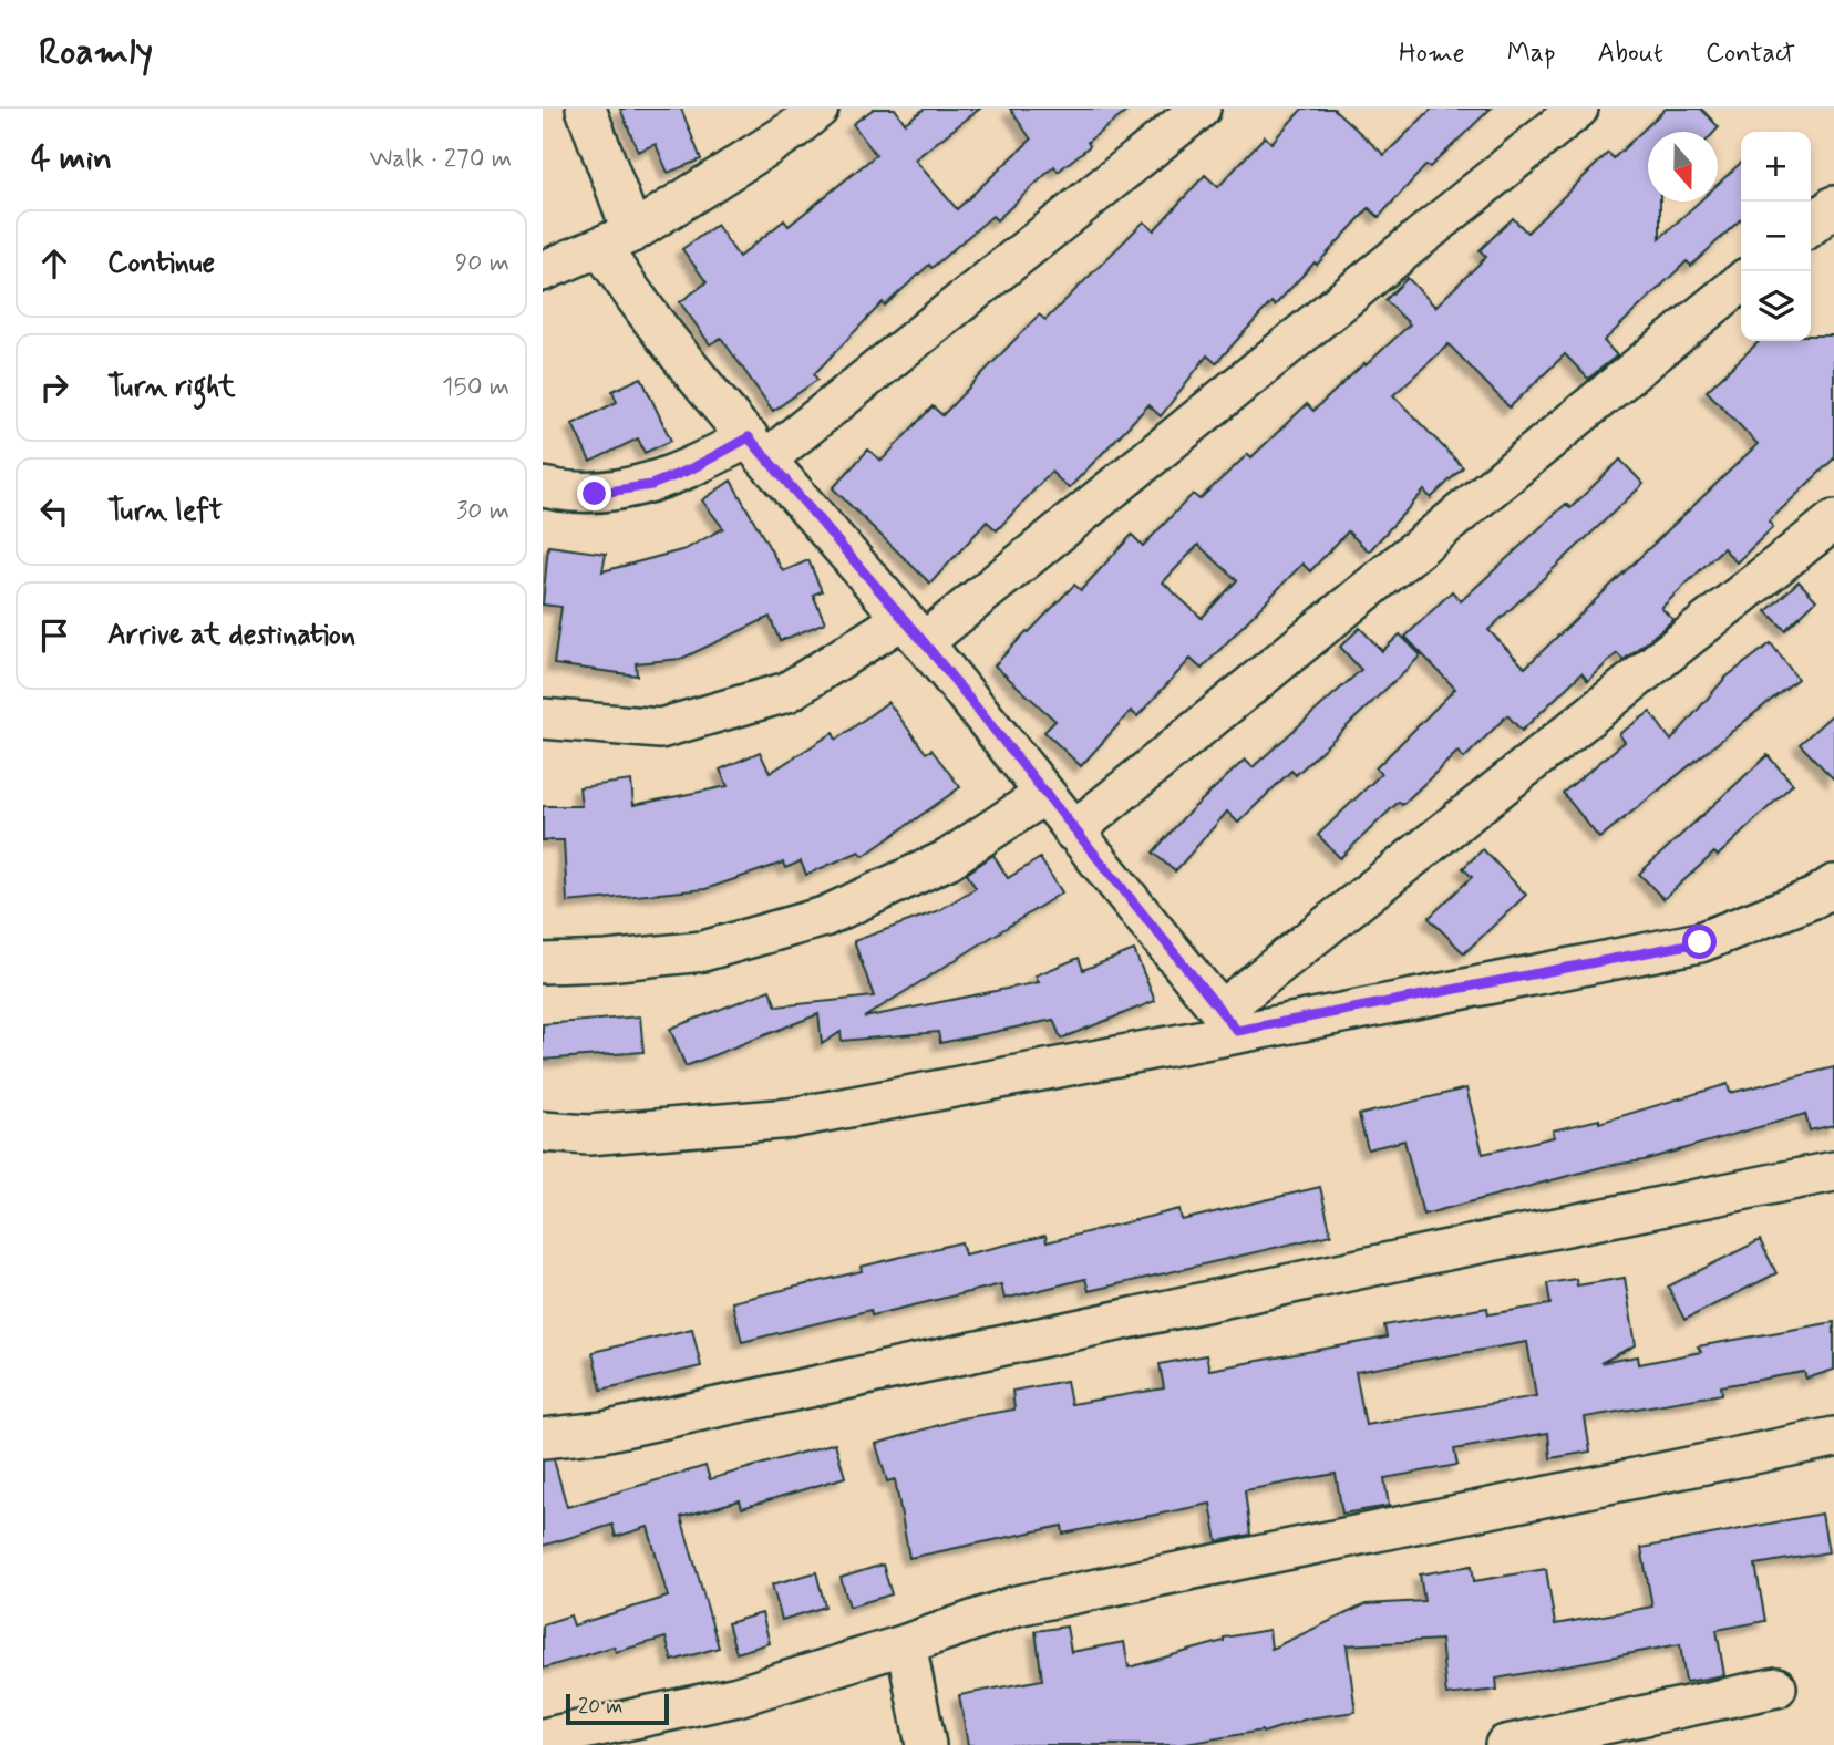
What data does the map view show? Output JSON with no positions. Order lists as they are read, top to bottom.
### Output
{
  "scale_bar": "20 m",
  "north": "bottom",
  "page": {
    "header": "Roamly",
    "nav": [
      "Home",
      "Map",
      "About",
      "Contact"
    ],
    "heading": ["4 min", "Walk · 270 m"],
    "map_buttons": ["+", "−"],
    "list": [
      ["Continue", "90 m"],
      ["Turn right", "150 m"],
      ["Turn left", "30 m"],
      "Arrive at destination"
    ],
    "scale": "20 m"
  }
}
